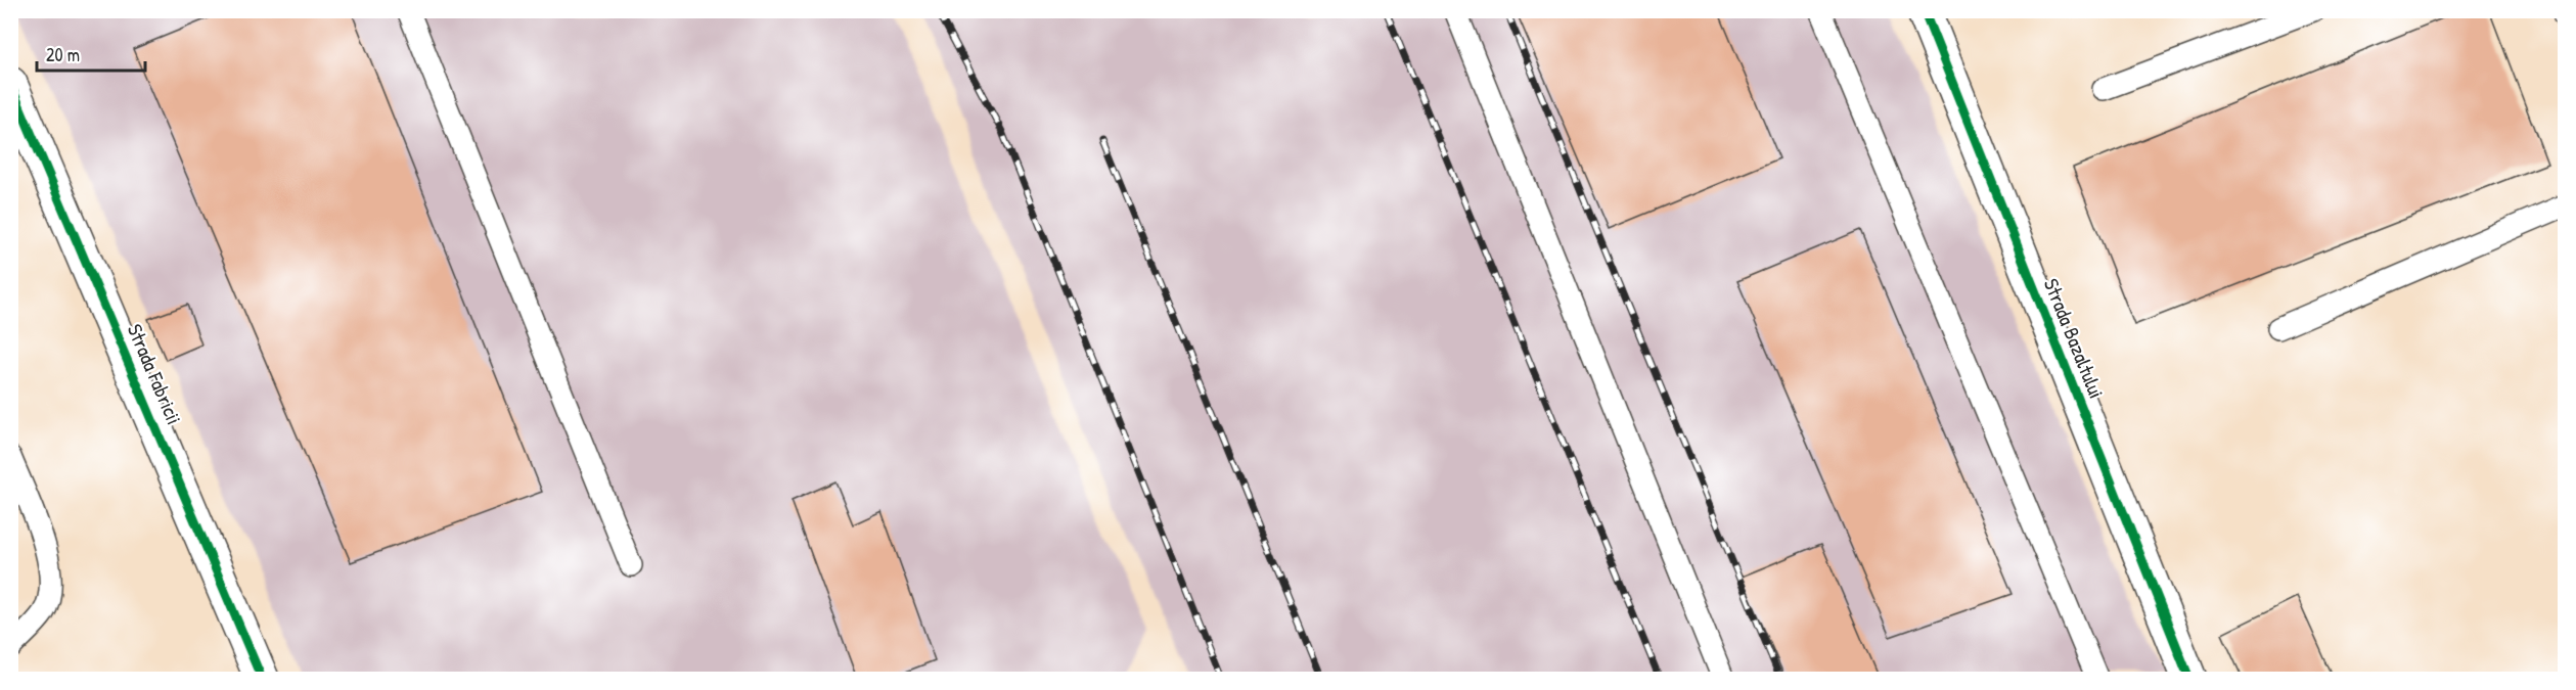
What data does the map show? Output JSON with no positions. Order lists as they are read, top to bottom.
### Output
{
  "streets": {
    "street": ["Strada Bazaltului", "Strada Fabricii"]
  },
  "scale_bar": "20 m"
}
